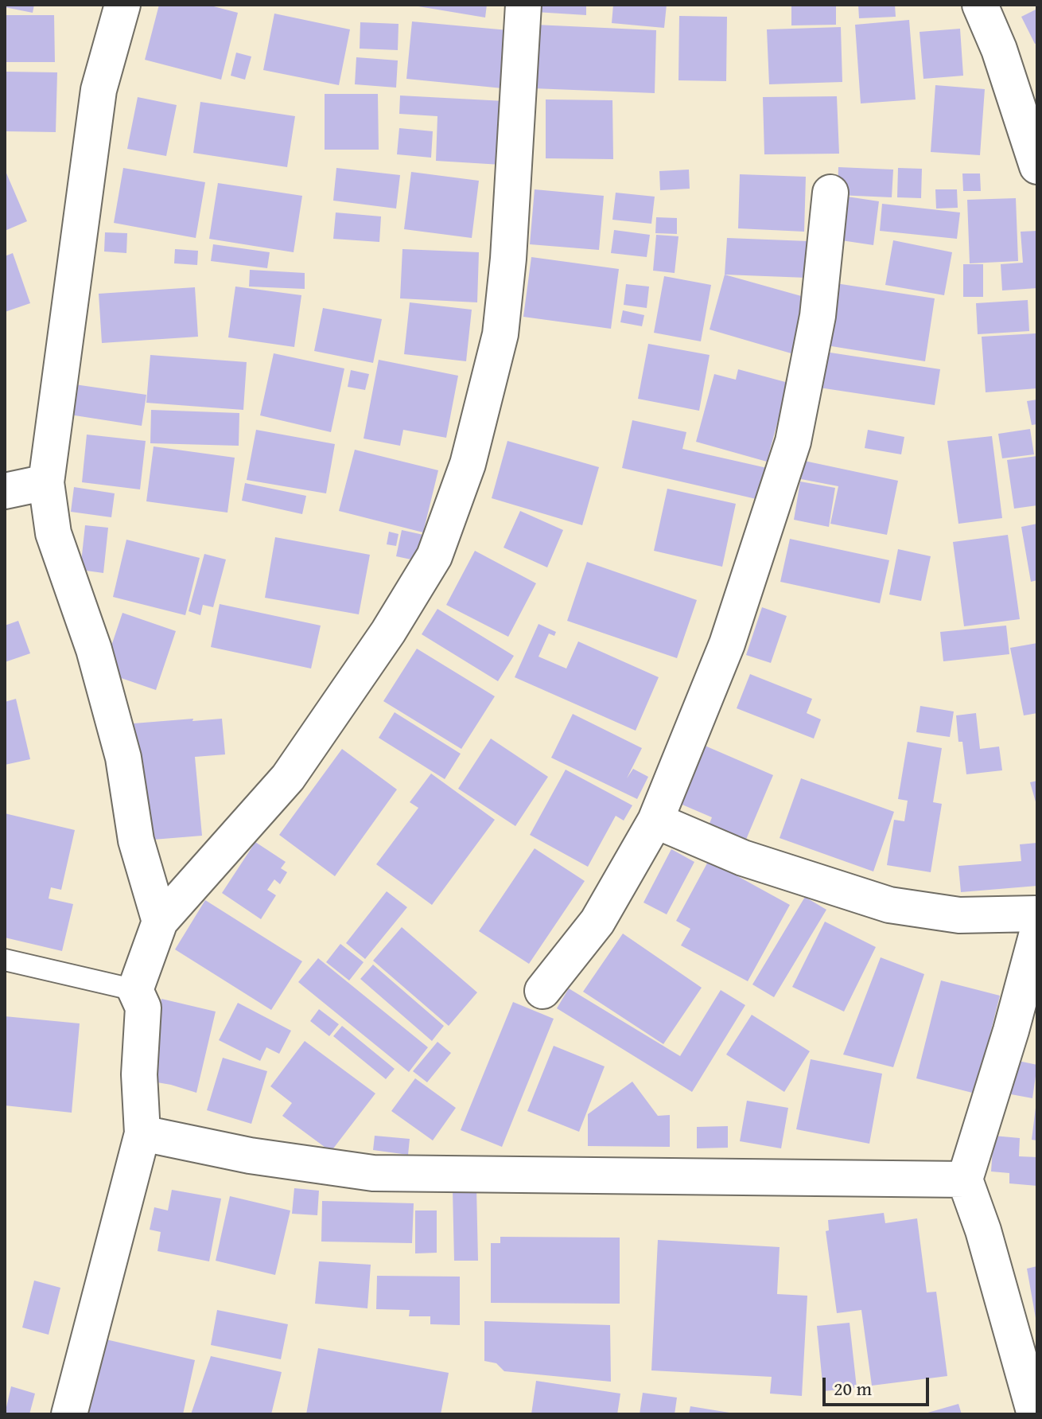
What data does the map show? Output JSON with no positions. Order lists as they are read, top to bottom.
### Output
{
  "scale_bar": "20 m"
}
